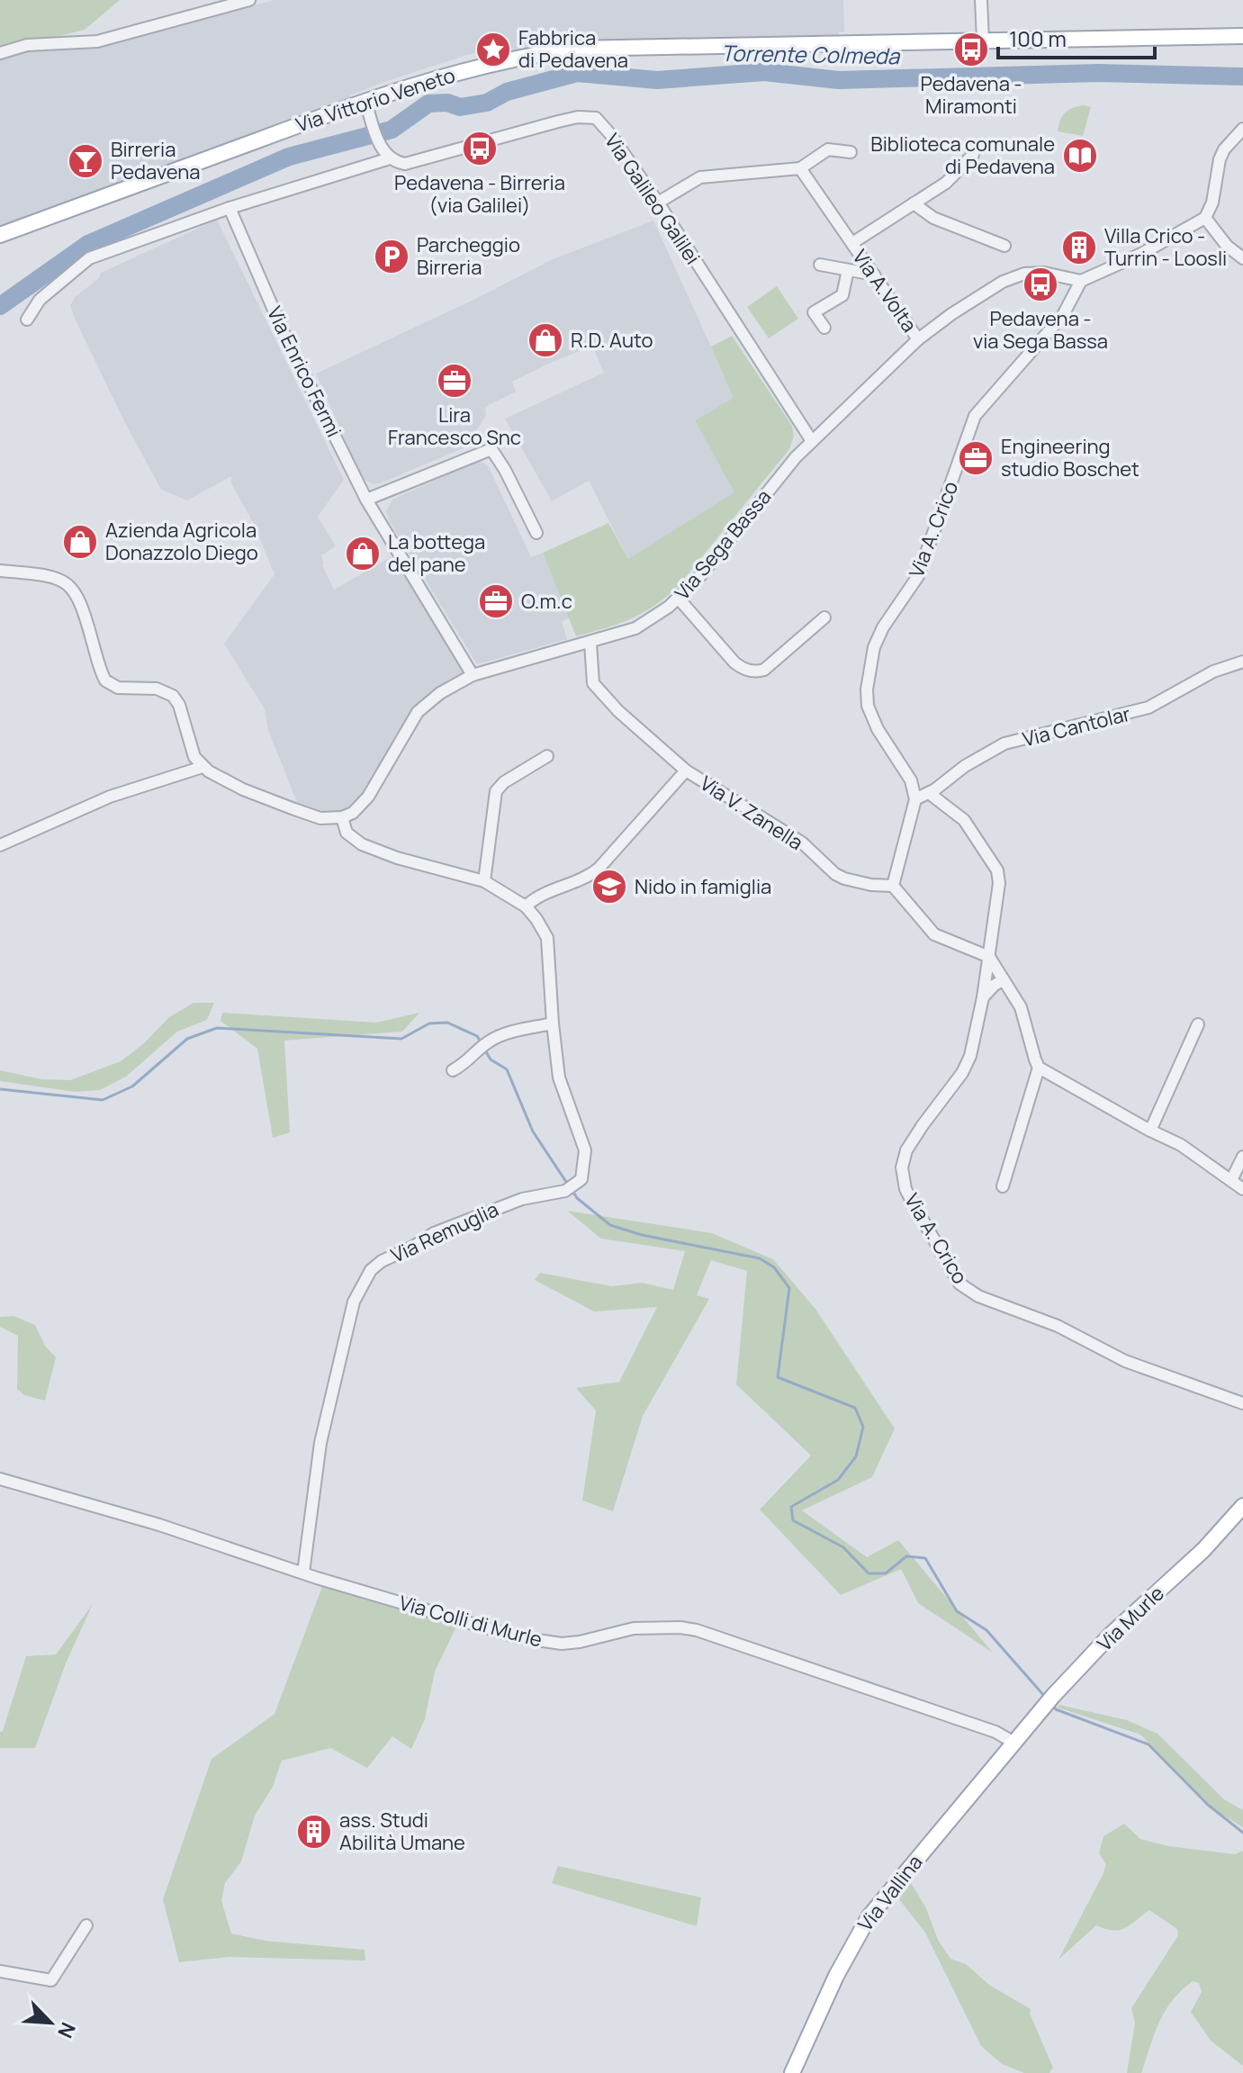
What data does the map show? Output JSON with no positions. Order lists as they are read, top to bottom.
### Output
{
  "streets": {
    "main road": ["Via Vittorio Veneto", "Via Murle", "Via Vallina"],
    "street": [
      "Via Galileo Galilei",
      "Via A.Volta",
      "Via Enrico Fermi",
      "Via A. Crico",
      "Via Sega Bassa",
      "Via Cantolar",
      "Via V. Zanella",
      "Via Remuglia",
      "Via Colli di Murle"
    ]
  },
  "crossings": [
    ["Via Galileo Galilei", "Via Sega Bassa"],
    ["Via A.Volta", "Via Sega Bassa"],
    ["Via Enrico Fermi", "Via Sega Bassa"],
    ["Via A. Crico", "Via Sega Bassa"],
    ["Via A. Crico", "Via Cantolar"],
    ["Via Sega Bassa", "Via V. Zanella"],
    ["Via Sega Bassa", "Via Remuglia"],
    ["Via V. Zanella", "Via Remuglia"],
    ["Via Remuglia", "Via Colli di Murle"],
    ["Via Murle", "Via Colli di Murle"],
    ["Via Murle", "Via Vallina"],
    ["Via Colli di Murle", "Via Vallina"]
  ],
  "water": ["Torrente Colmeda"],
  "places": {
    "place": ["Fabbrica di Pedavena"],
    "bus stop": ["Pedavena - Miramonti", "Pedavena - Birreria (via Galilei)", "Pedavena - via Sega Bassa"],
    "library": ["Biblioteca comunale di Pedavena"],
    "bar": ["Birreria Pedavena"],
    "building": ["Villa Crico - Turrin - Loosli", "ass. Studi Abilità Umane"],
    "parking": ["Parcheggio Birreria"],
    "shop": ["R.D. Auto", "Azienda Agricola Donazzolo Diego", "La bottega del pane"],
    "office": ["Lira Francesco Snc", "Engineering studio Boschet", "O.m.c"],
    "school or university": ["Nido in famiglia"]
  },
  "scale_bar": "100 m",
  "north": "bottom right"
}
